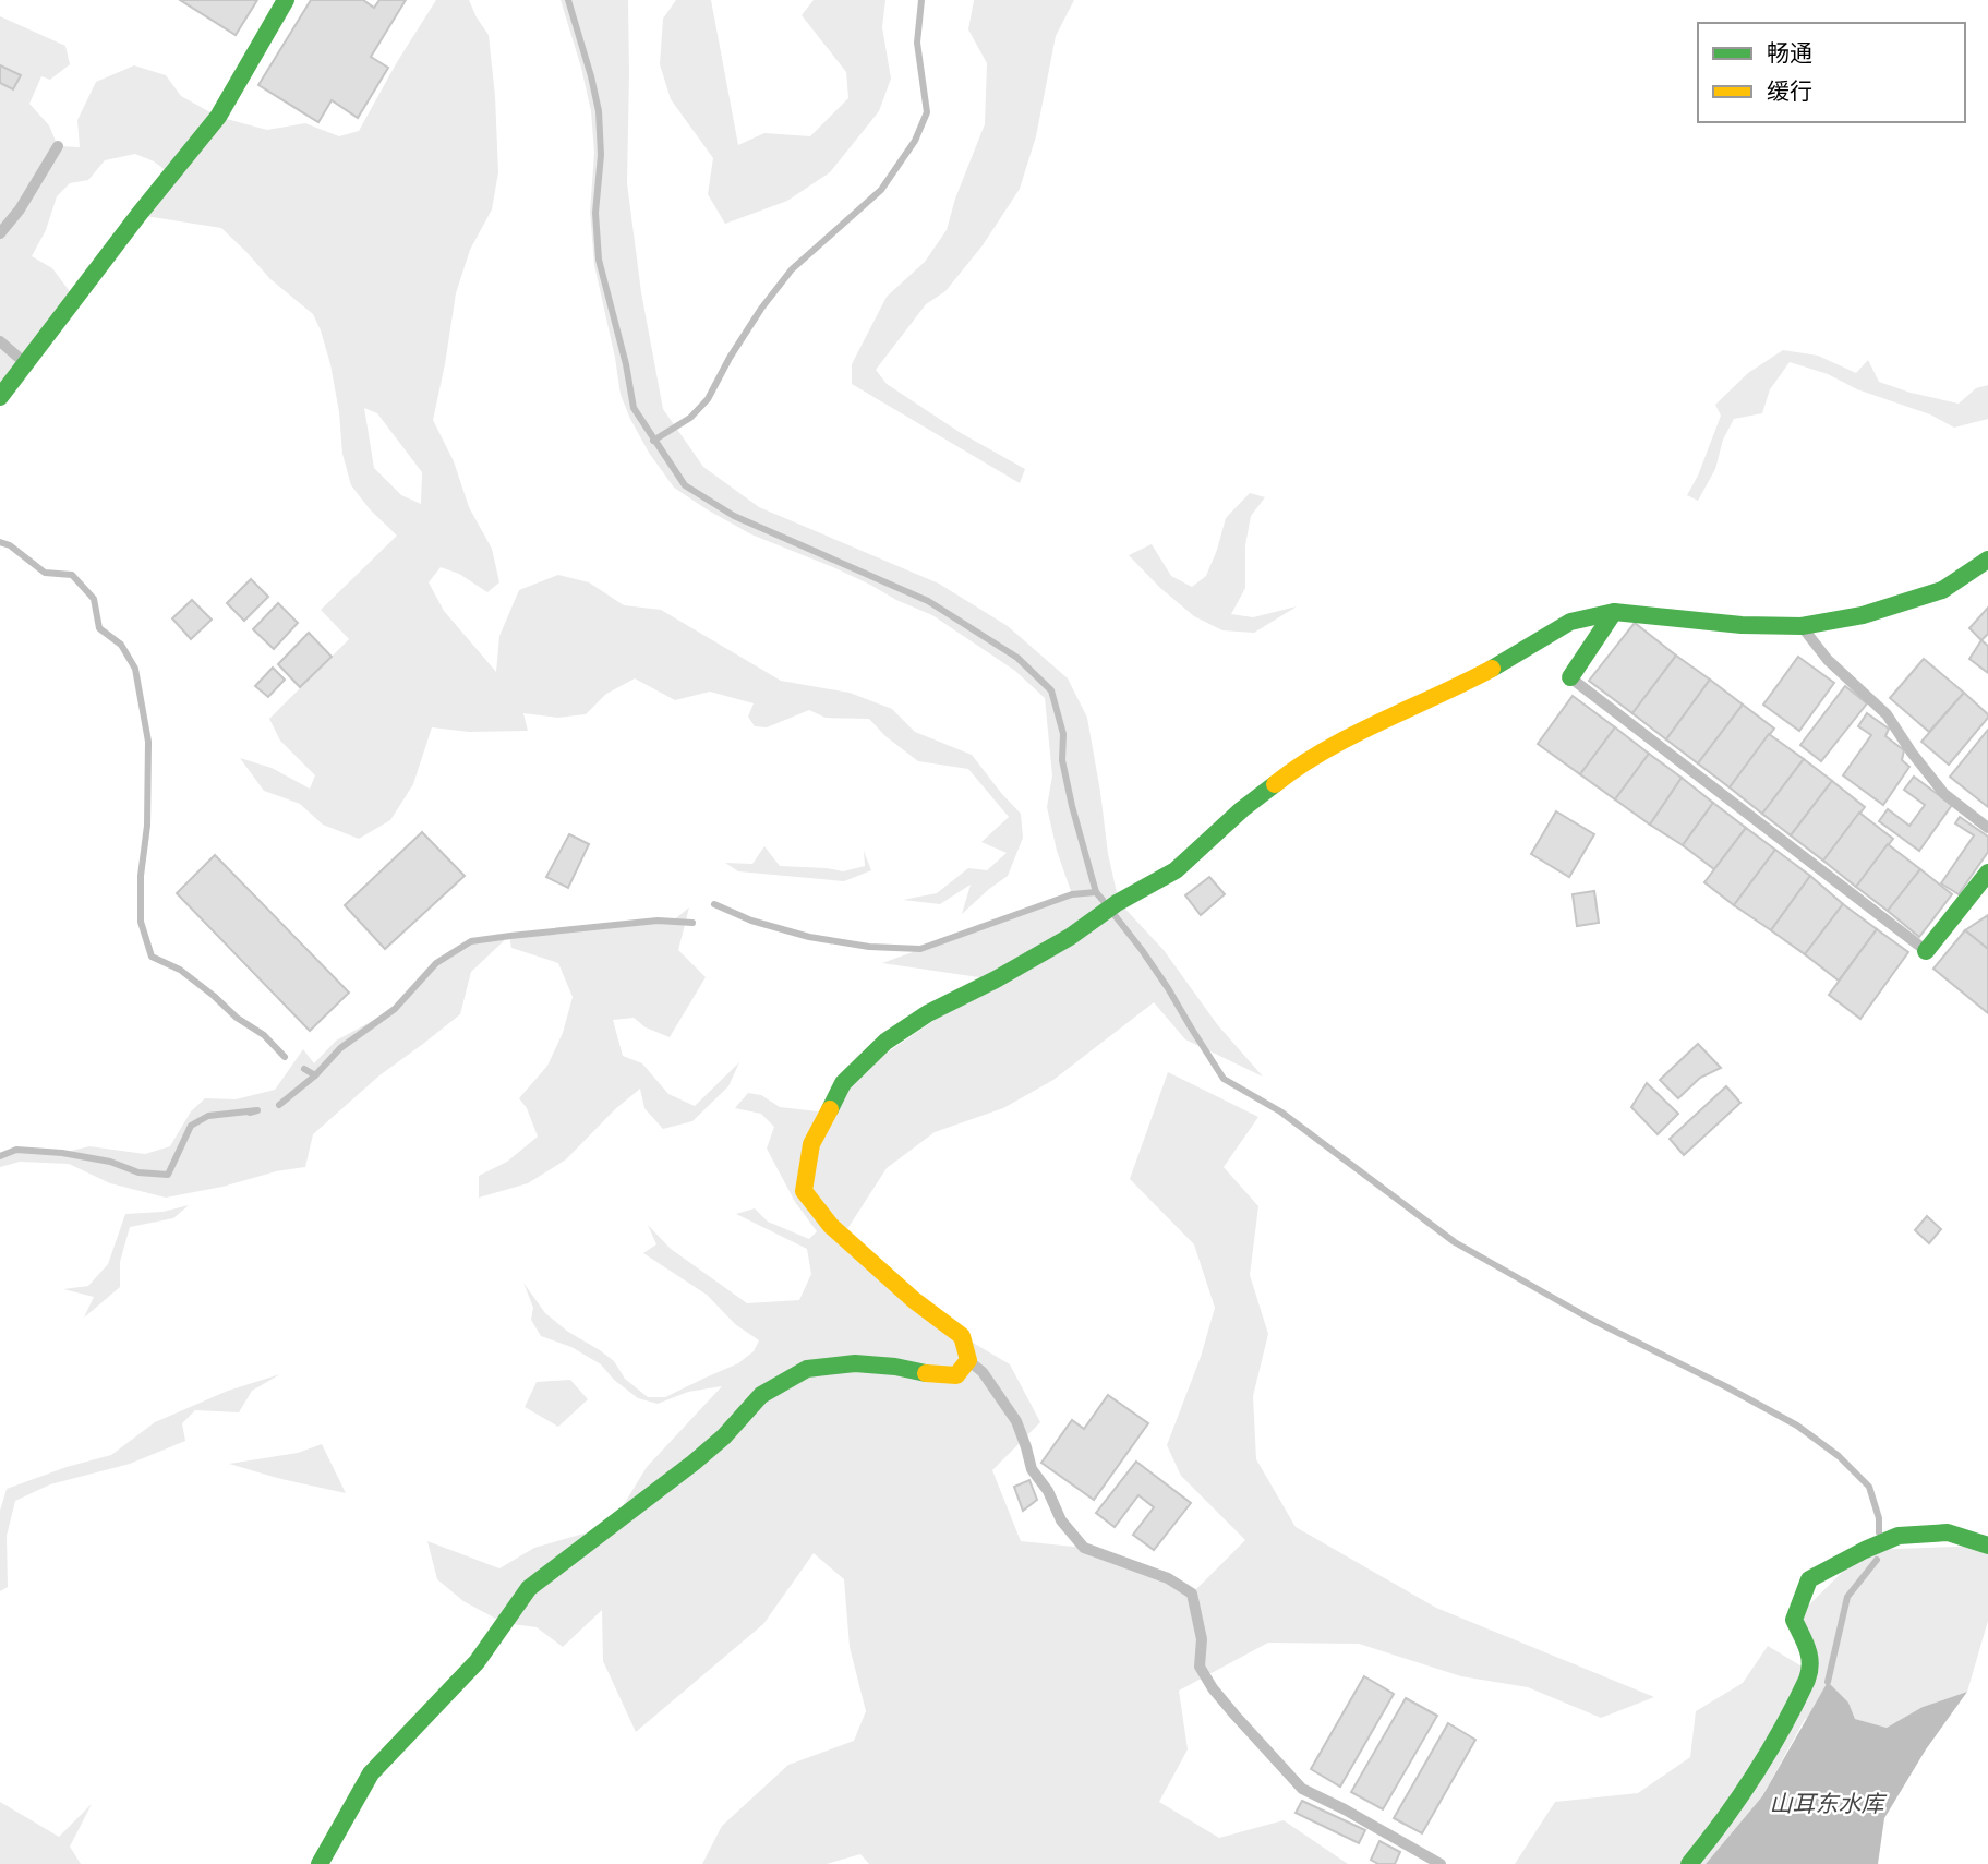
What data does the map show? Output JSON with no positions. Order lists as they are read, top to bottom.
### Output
{
  "water": ["山耳东水库"],
  "legend": ["畅通", "缓行"]
}
